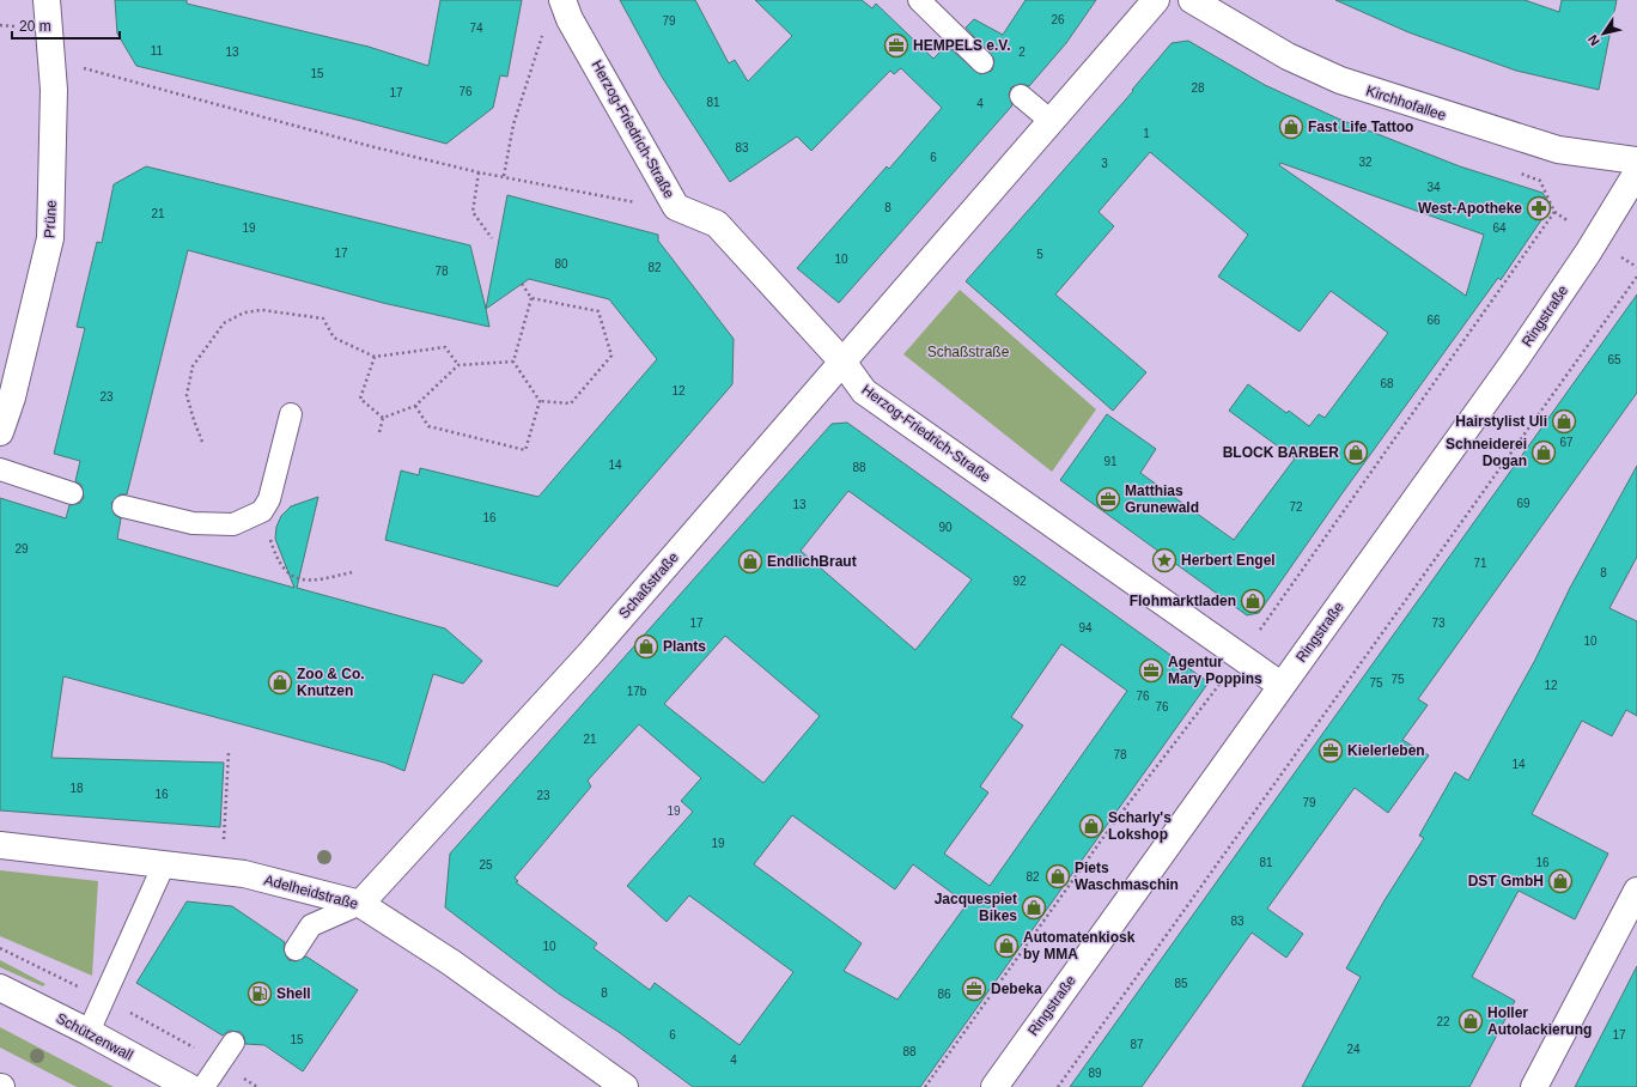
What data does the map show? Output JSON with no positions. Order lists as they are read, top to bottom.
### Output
{
  "streets": {
    "street": [
      "Kirchhofallee",
      "Herzog-Friedrich-Straße",
      "Prüne",
      "Ringstraße",
      "Schaßstraße",
      "Adelheidstraße",
      "Schützenwall"
    ]
  },
  "crossings": [
    ["Herzog-Friedrich-Straße", "Ringstraße"],
    ["Herzog-Friedrich-Straße", "Schaßstraße"],
    ["Schaßstraße", "Adelheidstraße"]
  ],
  "parks": ["Schaßstraße"],
  "places": {
    "office": [
      "HEMPELS e.V.",
      "Matthias Grunewald",
      "Agentur Mary Poppins",
      "Kielerleben",
      "Debeka"
    ],
    "shop": [
      "Fast Life Tattoo",
      "Hairstylist Uli",
      "BLOCK BARBER",
      "Schneiderei Dogan",
      "EndlichBraut",
      "Flohmarktladen",
      "Plants",
      "Zoo & Co. Knutzen",
      "Scharly's Lokshop",
      "Piets Waschmaschin",
      "DST GmbH",
      "Jacquespiet Bikes",
      "Automatenkiosk by MMA",
      "Holler Autolackierung"
    ],
    "pharmacy": ["West-Apotheke"],
    "place": ["Herbert Engel"],
    "fuel station": ["Shell"]
  },
  "house_numbers": [
    "26",
    "79",
    "74",
    "11",
    "13",
    "2",
    "15",
    "28",
    "76",
    "17",
    "81",
    "4",
    "1",
    "83",
    "6",
    "32",
    "3",
    "34",
    "8",
    "21",
    "19",
    "64",
    "17",
    "5",
    "10",
    "80",
    "82",
    "78",
    "66",
    "65",
    "68",
    "12",
    "23",
    "67",
    "91",
    "14",
    "88",
    "69",
    "13",
    "72",
    "16",
    "90",
    "29",
    "71",
    "8",
    "92",
    "17",
    "73",
    "94",
    "10",
    "75",
    "75",
    "12",
    "17b",
    "76",
    "76",
    "21",
    "78",
    "14",
    "18",
    "16",
    "23",
    "79",
    "19",
    "19",
    "81",
    "16",
    "25",
    "82",
    "83",
    "10",
    "85",
    "8",
    "86",
    "22",
    "6",
    "17",
    "15",
    "87",
    "24",
    "88",
    "4",
    "89"
  ],
  "scale_bar": "20 m",
  "north": "bottom left"
}
